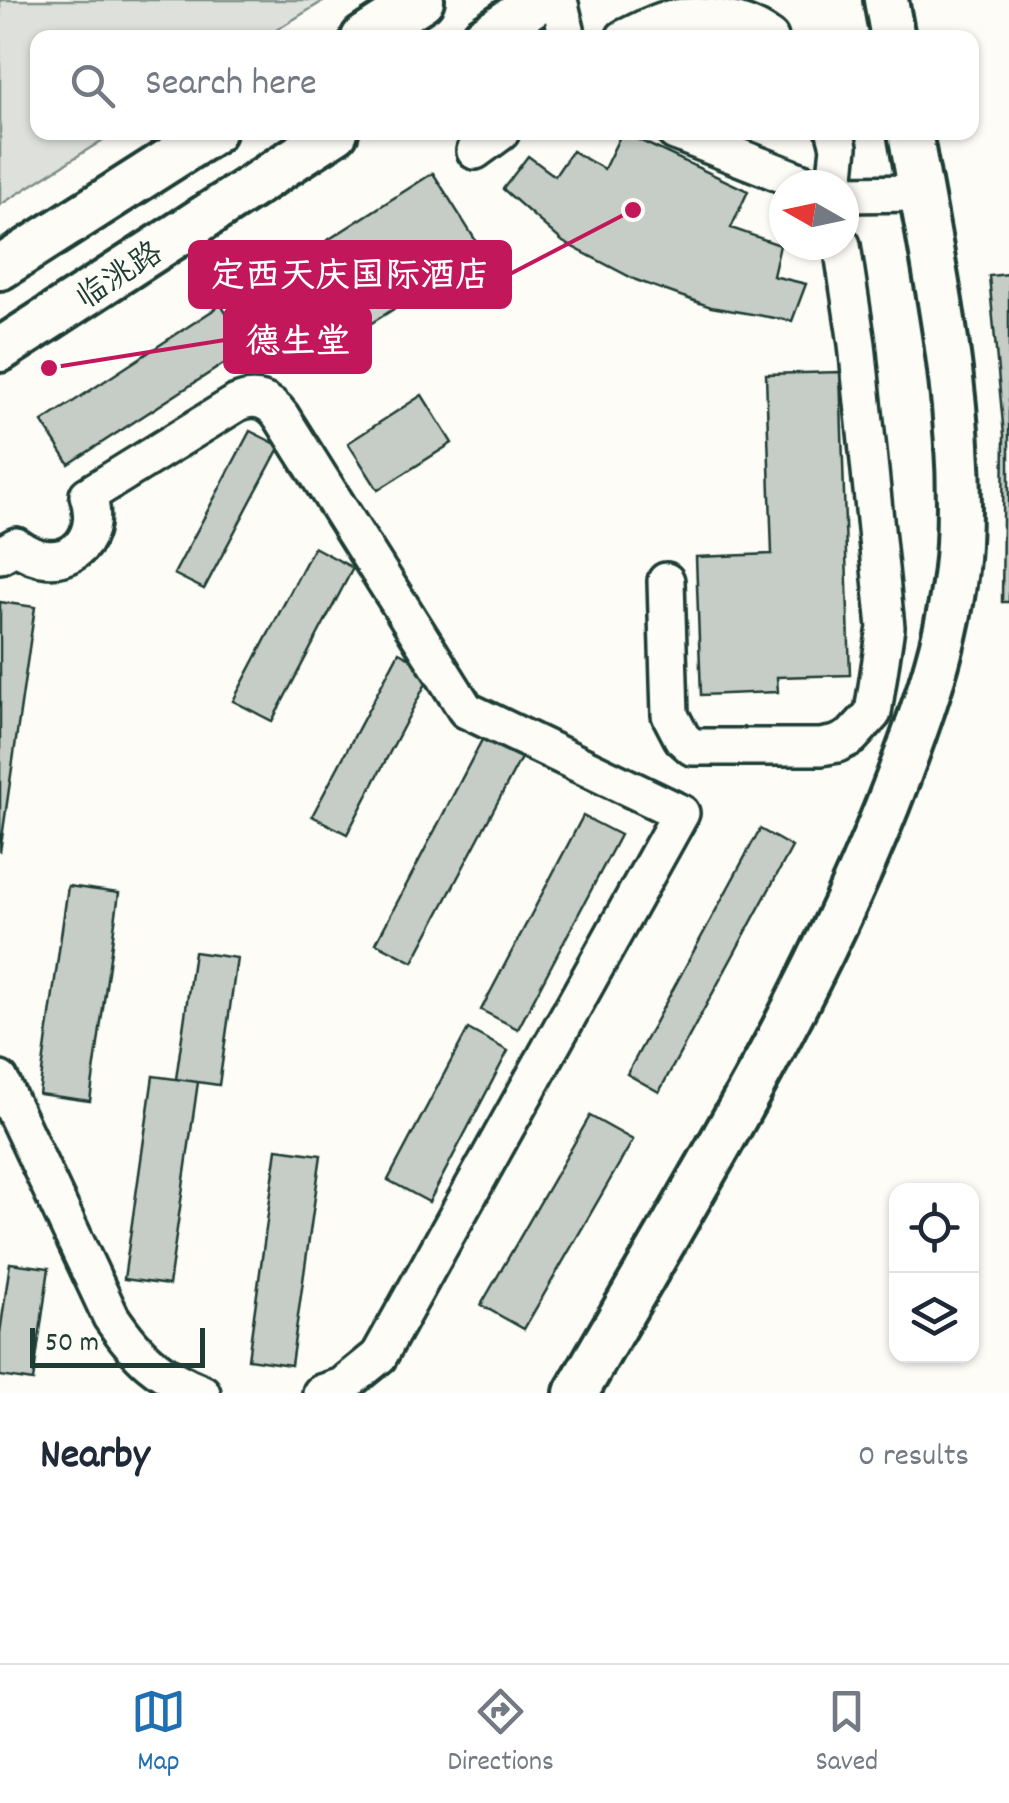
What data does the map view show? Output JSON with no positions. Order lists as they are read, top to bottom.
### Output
{
  "streets": {
    "main road": ["临洮路"]
  },
  "places": ["定西天庆国际酒店", "德生堂"],
  "scale_bar": "50 m",
  "north": "left",
  "page": {
    "search": "Search here",
    "scale": "50 m",
    "heading": ["Nearby", "0 results"],
    "nav": ["Map", "Directions", "Saved"]
  }
}
